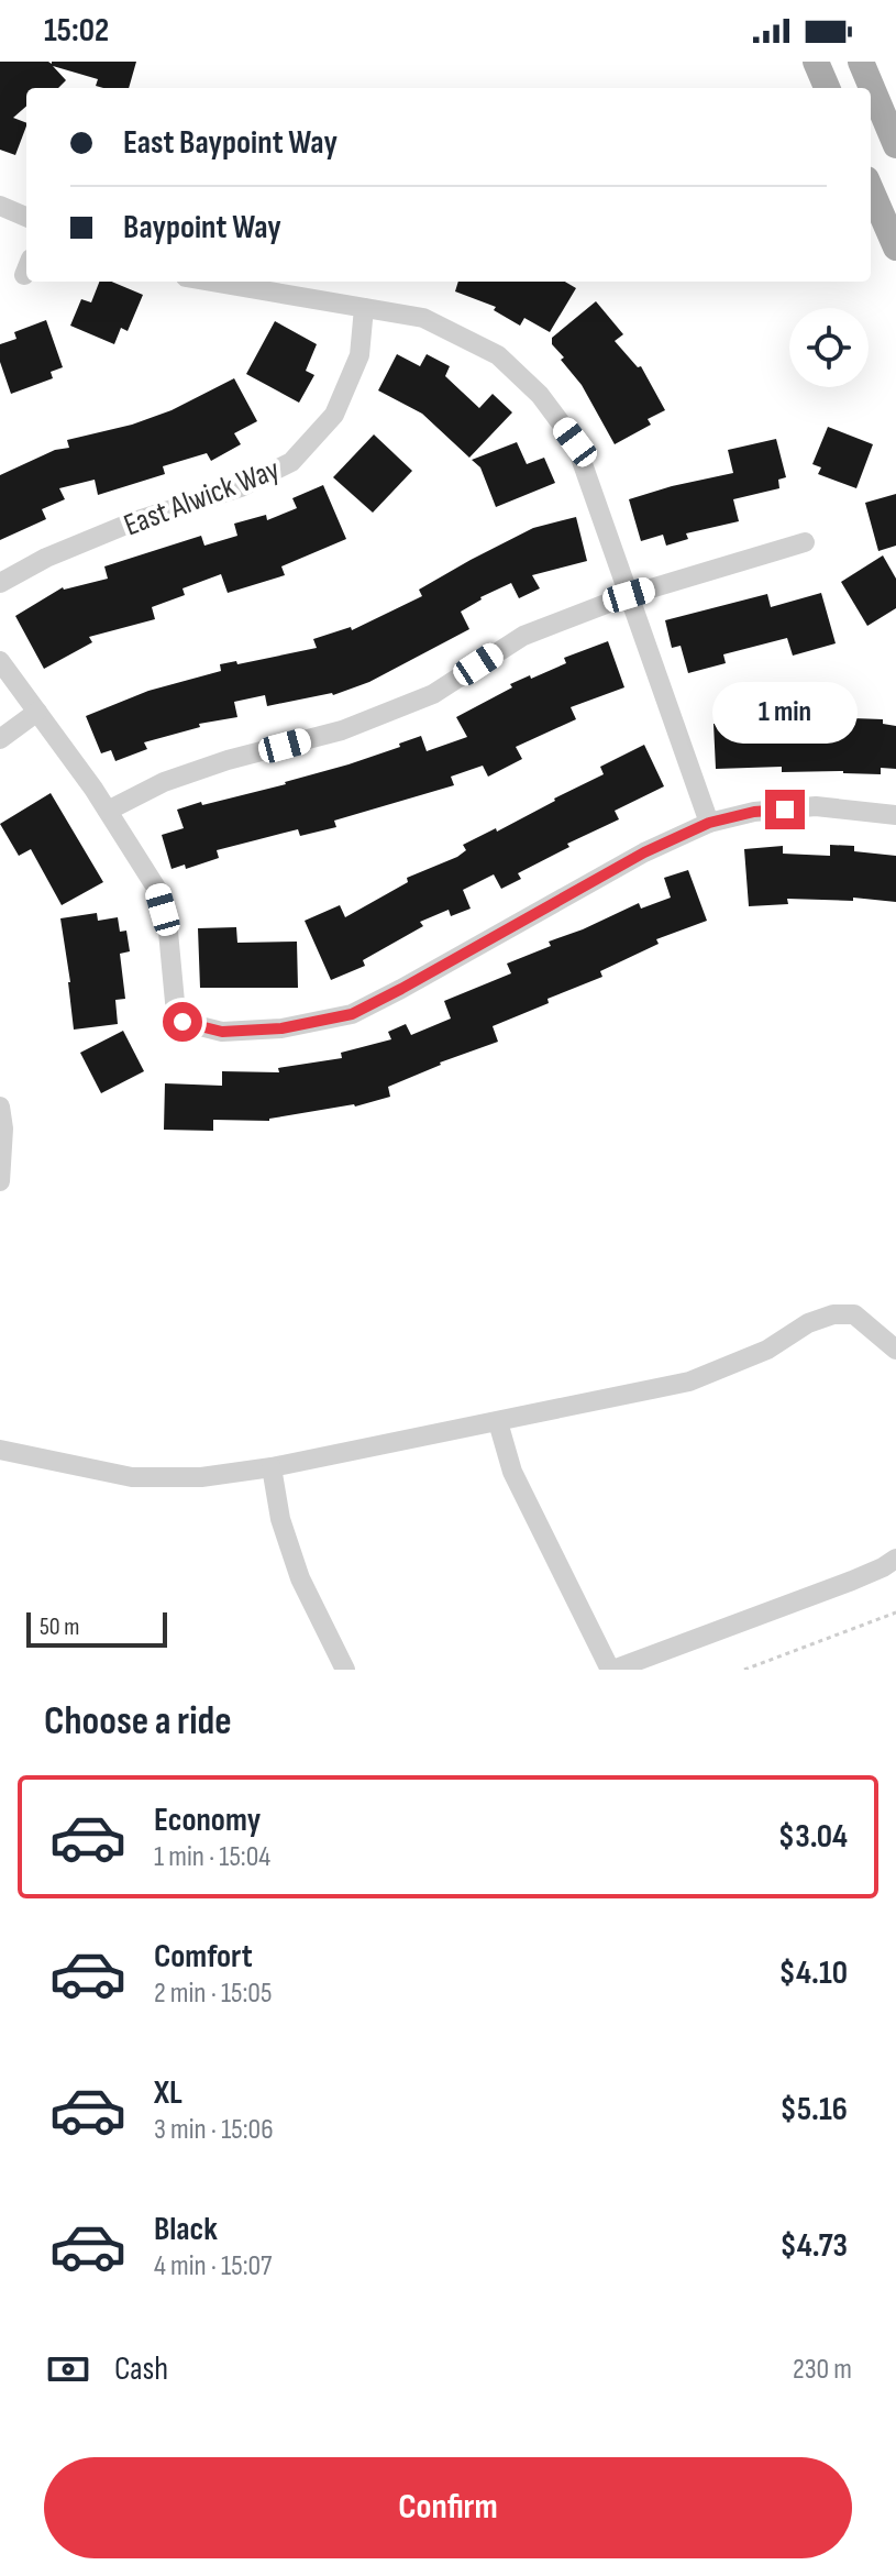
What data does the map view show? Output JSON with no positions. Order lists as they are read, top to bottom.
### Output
{
  "streets": {
    "street": ["East Alwick Way"]
  },
  "scale_bar": "50 m",
  "page": {
    "status": "15:02",
    "banner": ["East Baypoint Way", "Baypoint Way"],
    "bubble": "1 min",
    "scale": "50 m",
    "heading": "Choose a ride",
    "list": [
      {
        "name": "Economy",
        "note": "1 min · 15:04",
        "value": "$3.04"
      },
      {
        "name": "Comfort",
        "note": "2 min · 15:05",
        "value": "$4.10"
      },
      {
        "name": "XL",
        "note": "3 min · 15:06",
        "value": "$5.16"
      },
      {
        "name": "Black",
        "note": "4 min · 15:07",
        "value": "$4.73"
      }
    ],
    "pay": ["Cash", "230 m"],
    "buttons": "Confirm"
  }
}
